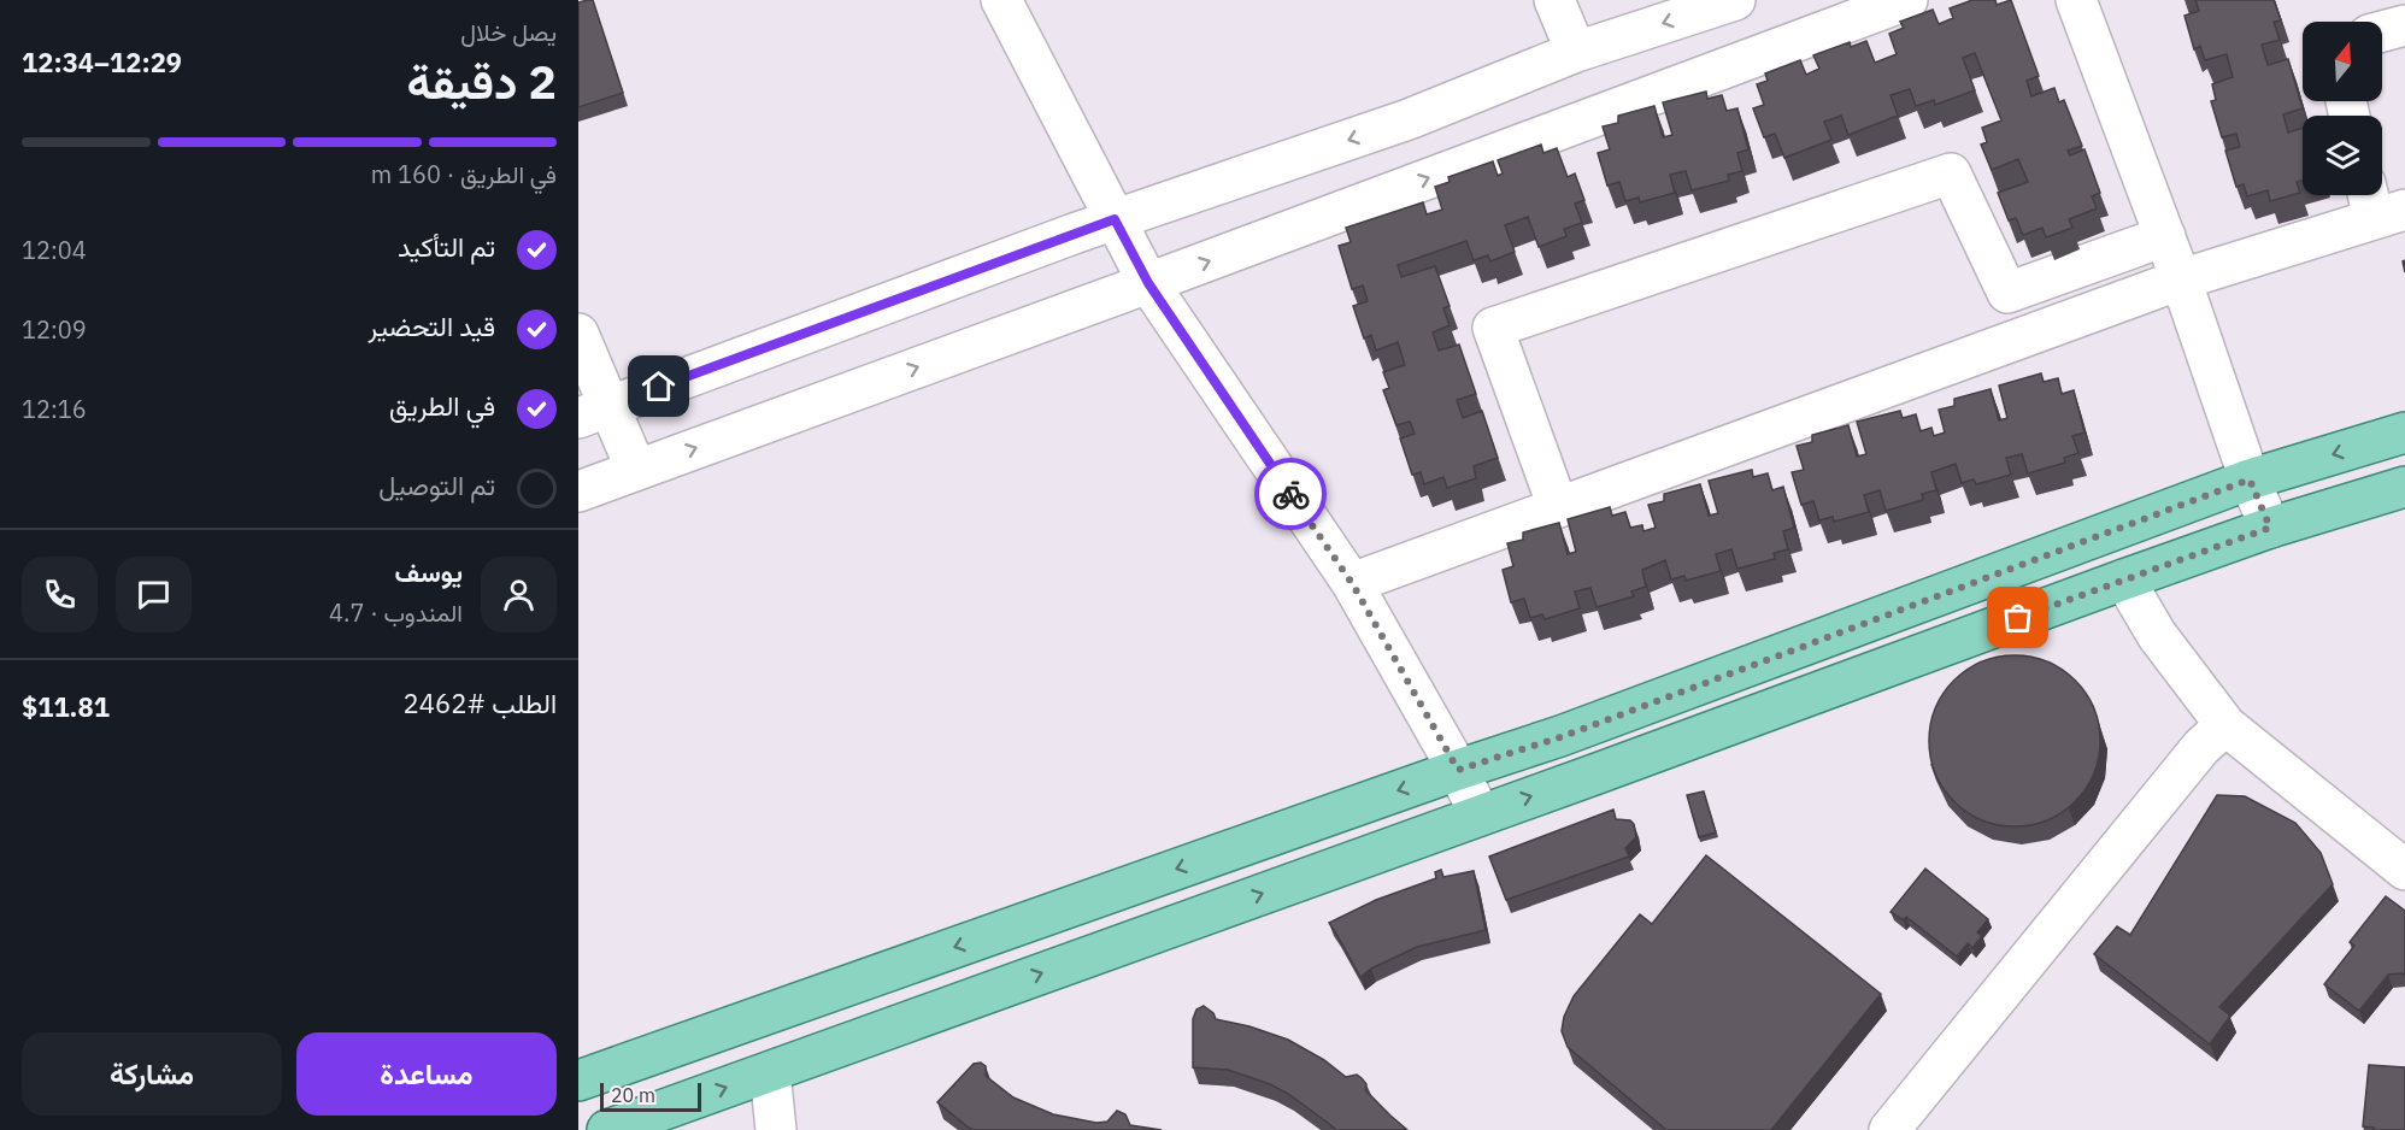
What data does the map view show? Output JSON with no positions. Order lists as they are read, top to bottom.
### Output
{
  "scale_bar": "20 m",
  "north": "top",
  "page": {
    "heading": ["2 دقيقة", "يصل خلال", "12:29–12:34"],
    "panel": [
      "يوسف",
      "المندوب · 4.7",
      "الطلب #2462",
      "$11.81"
    ],
    "bar": "في الطريق · 160 m",
    "list": [
      ["تم التأكيد", "12:04"],
      ["قيد التحضير", "12:09"],
      ["في الطريق", "12:16"],
      "تم التوصيل"
    ],
    "buttons": ["مساعدة", "مشاركة"],
    "scale": "20 m"
  }
}
